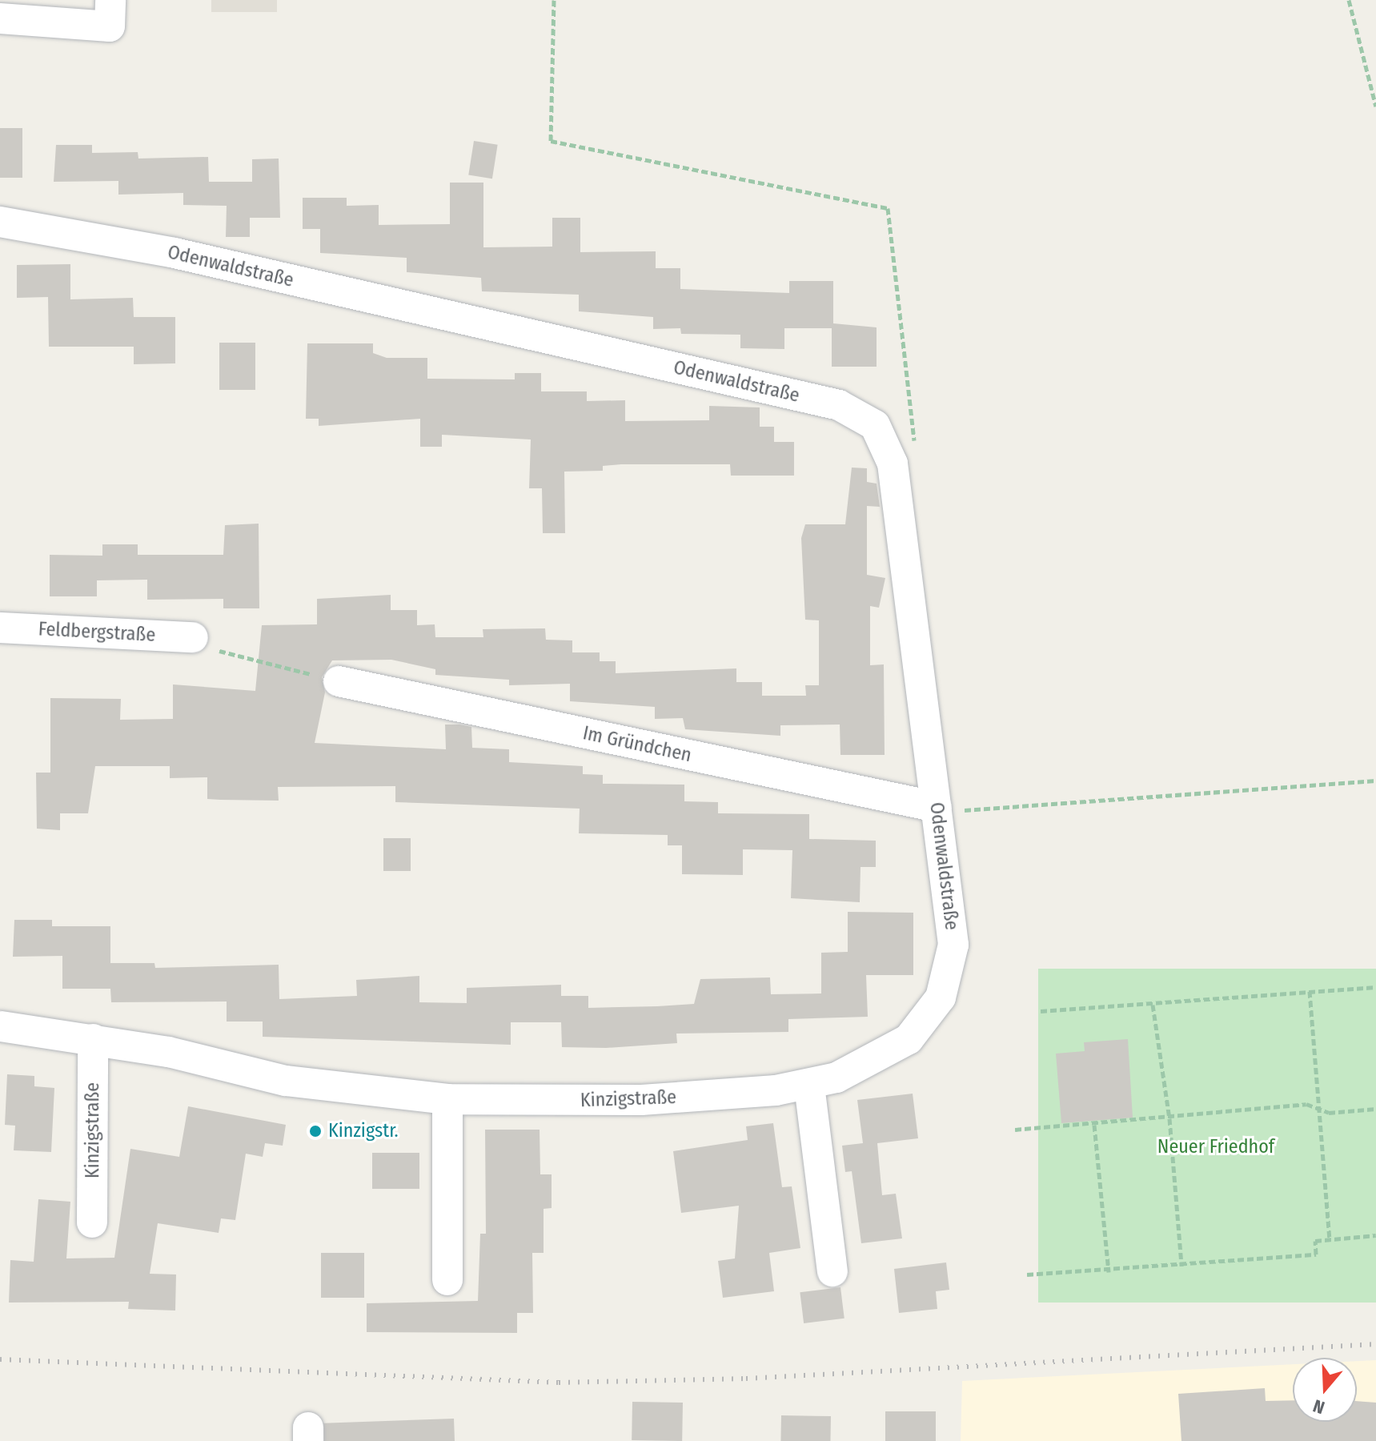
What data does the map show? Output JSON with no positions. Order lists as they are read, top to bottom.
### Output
{
  "streets": {
    "street": [
      "Odenwaldstraße",
      "Feldbergstraße",
      "Im Gründchen",
      "Kinzigstraße"
    ]
  },
  "crossings": [
    ["Odenwaldstraße", "Im Gründchen"],
    ["Odenwaldstraße", "Kinzigstraße"]
  ],
  "parks": ["Neuer Friedhof"],
  "places": ["Kinzigstr."],
  "north": "bottom"
}
